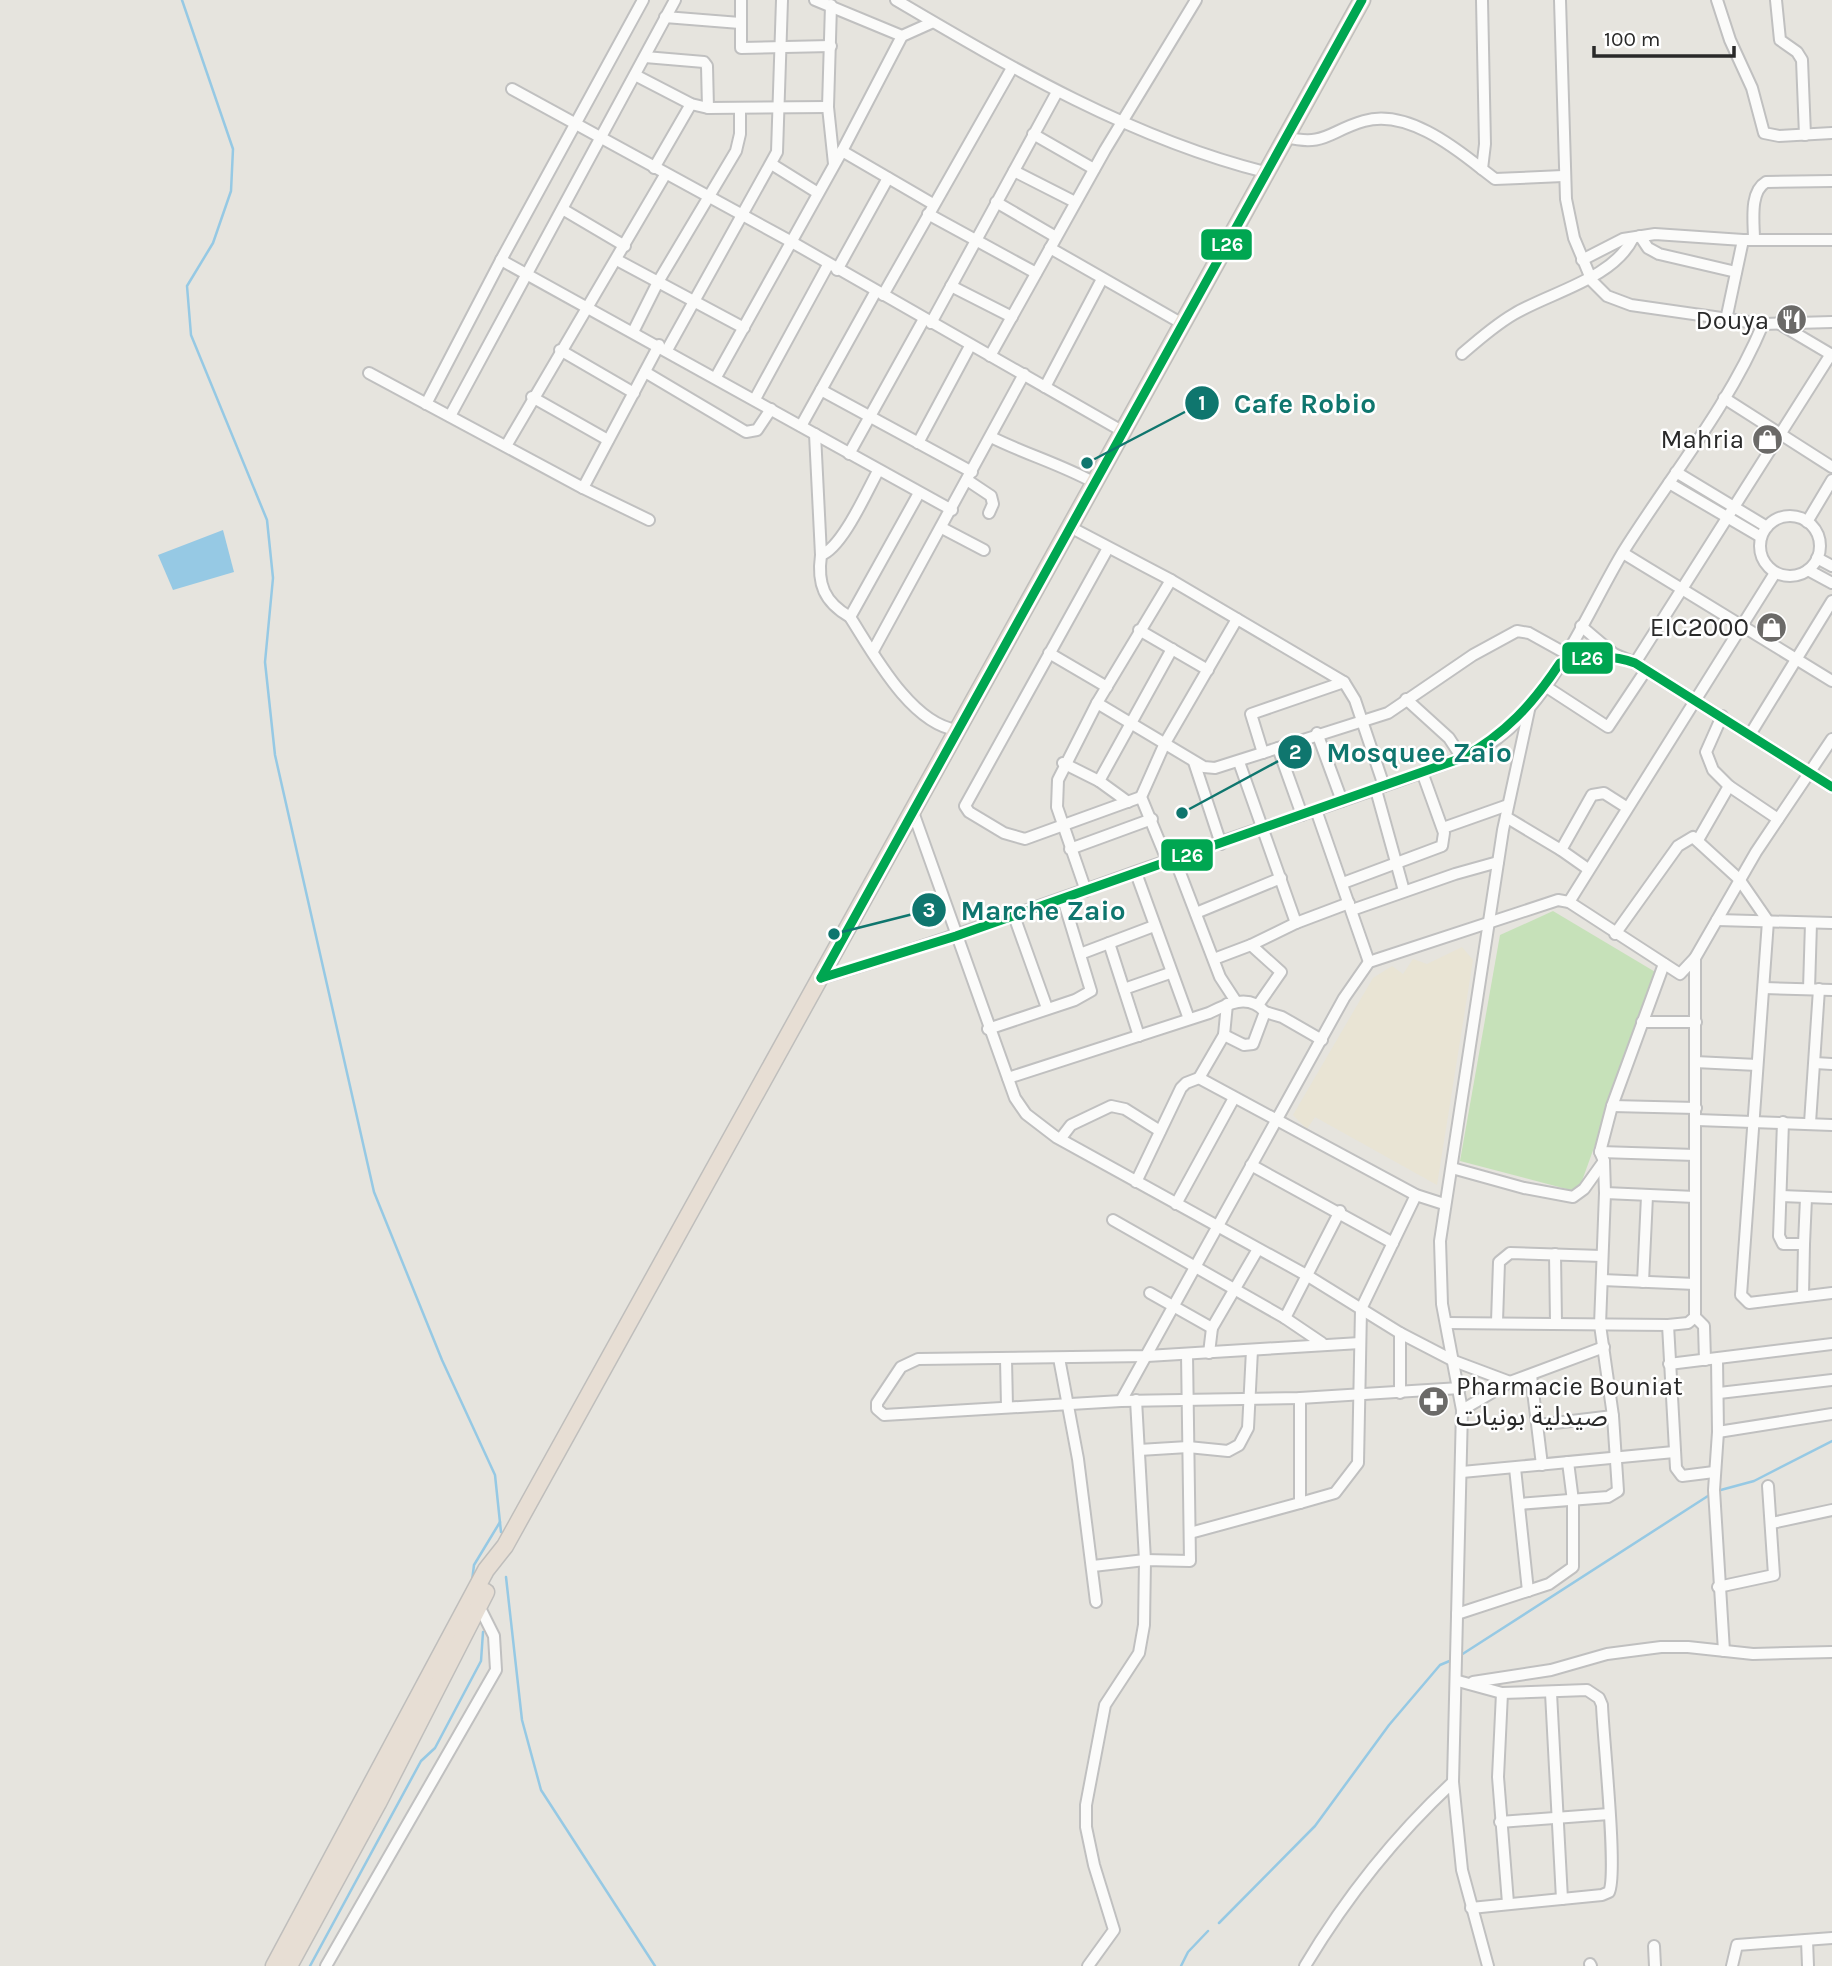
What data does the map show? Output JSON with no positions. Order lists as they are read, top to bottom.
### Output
{
  "places": {
    "restaurant": ["Douya"],
    "shop": ["Mahria", "EIC2000"],
    "other": ["Cafe Robio", "Mosquee Zaio", "Marche Zaio"],
    "pharmacy": ["Pharmacie Bouniat صيدلية بونيات"]
  },
  "lines": ["transit line L26"],
  "scale_bar": "100 m"
}
